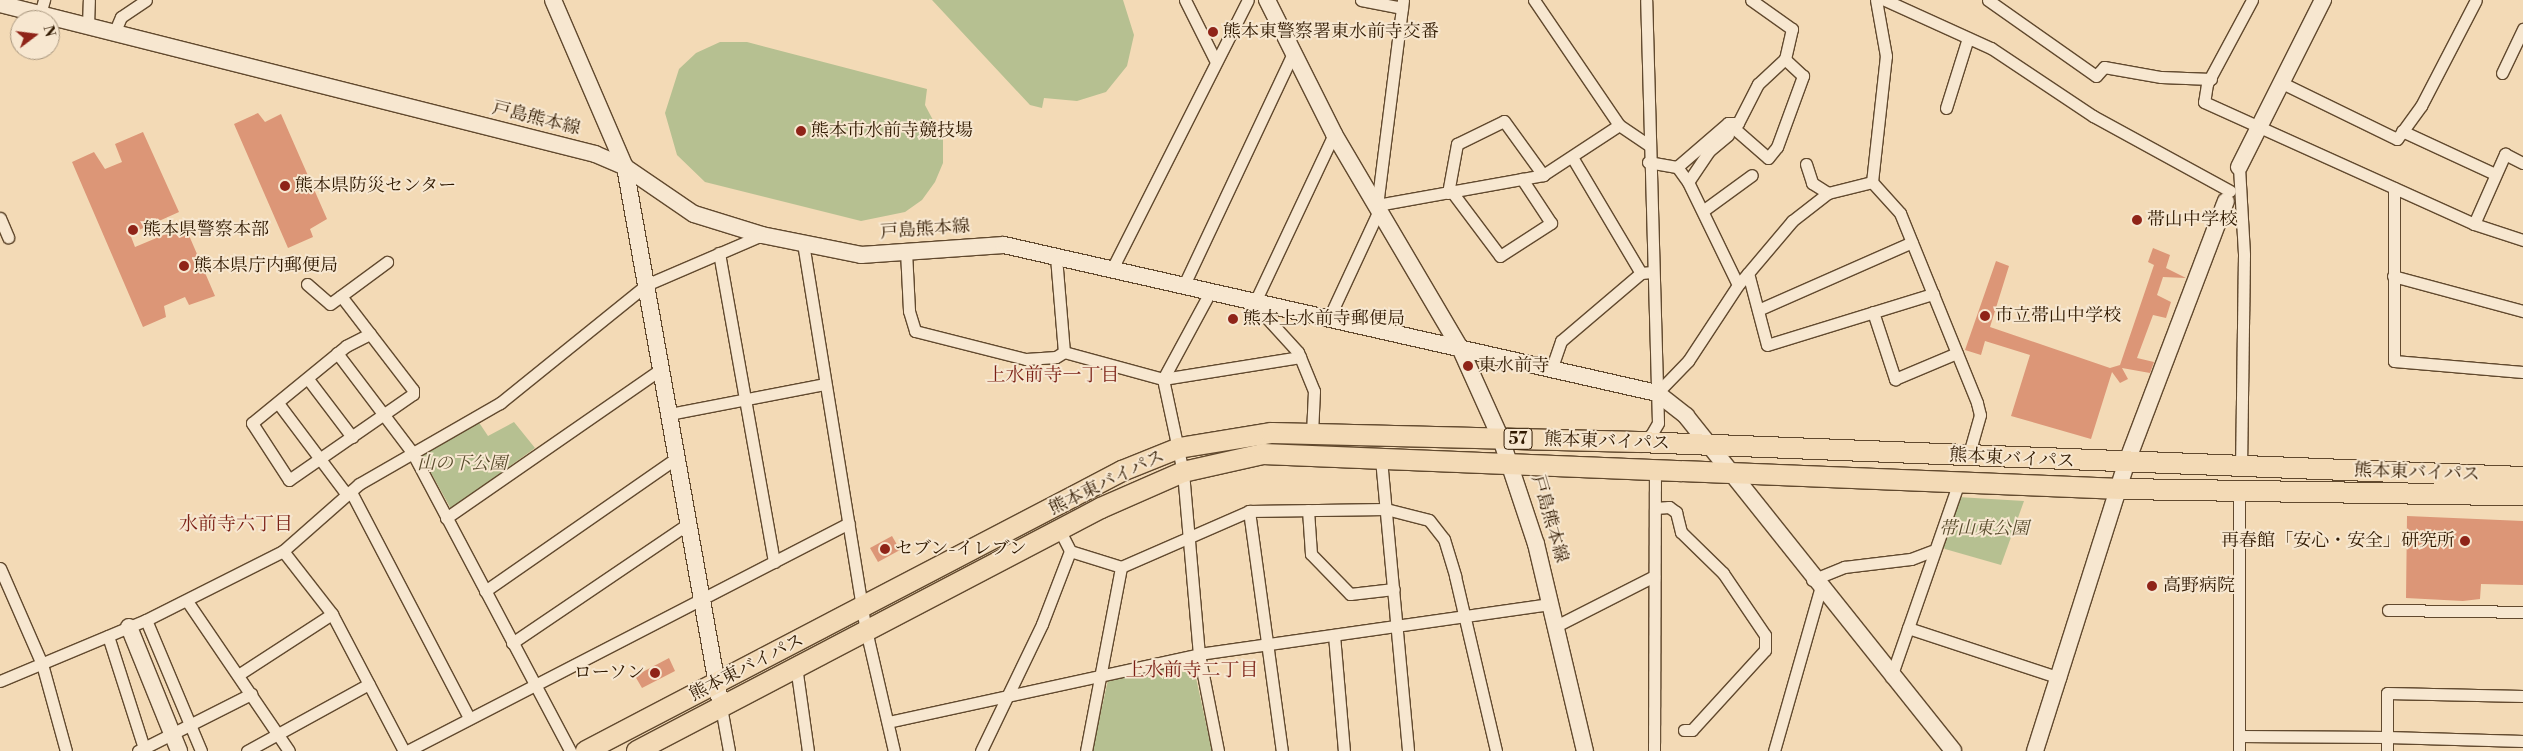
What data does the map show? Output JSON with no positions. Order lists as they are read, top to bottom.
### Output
{
  "streets": {
    "highway": ["57", "熊本東バイパス"],
    "street": ["戸島熊本線"]
  },
  "crossings": [
    ["戸島熊本線", "熊本東バイパス"]
  ],
  "districts": ["上水前寺一丁目", "水前寺六丁目", "上水前寺二丁目"],
  "parks": ["山の下公園", "帯山東公園"],
  "places": [
    "熊本東警察署東水前寺交番",
    "熊本市水前寺競技場",
    "熊本県防災センター",
    "帯山中学校",
    "熊本県警察本部",
    "熊本県庁内郵便局",
    "市立帯山中学校",
    "熊本上水前寺郵便局",
    "東水前寺",
    "再春館「安心・安全」研究所",
    "セブン-イレブン",
    "高野病院",
    "ローソン"
  ],
  "north": "right"
}
